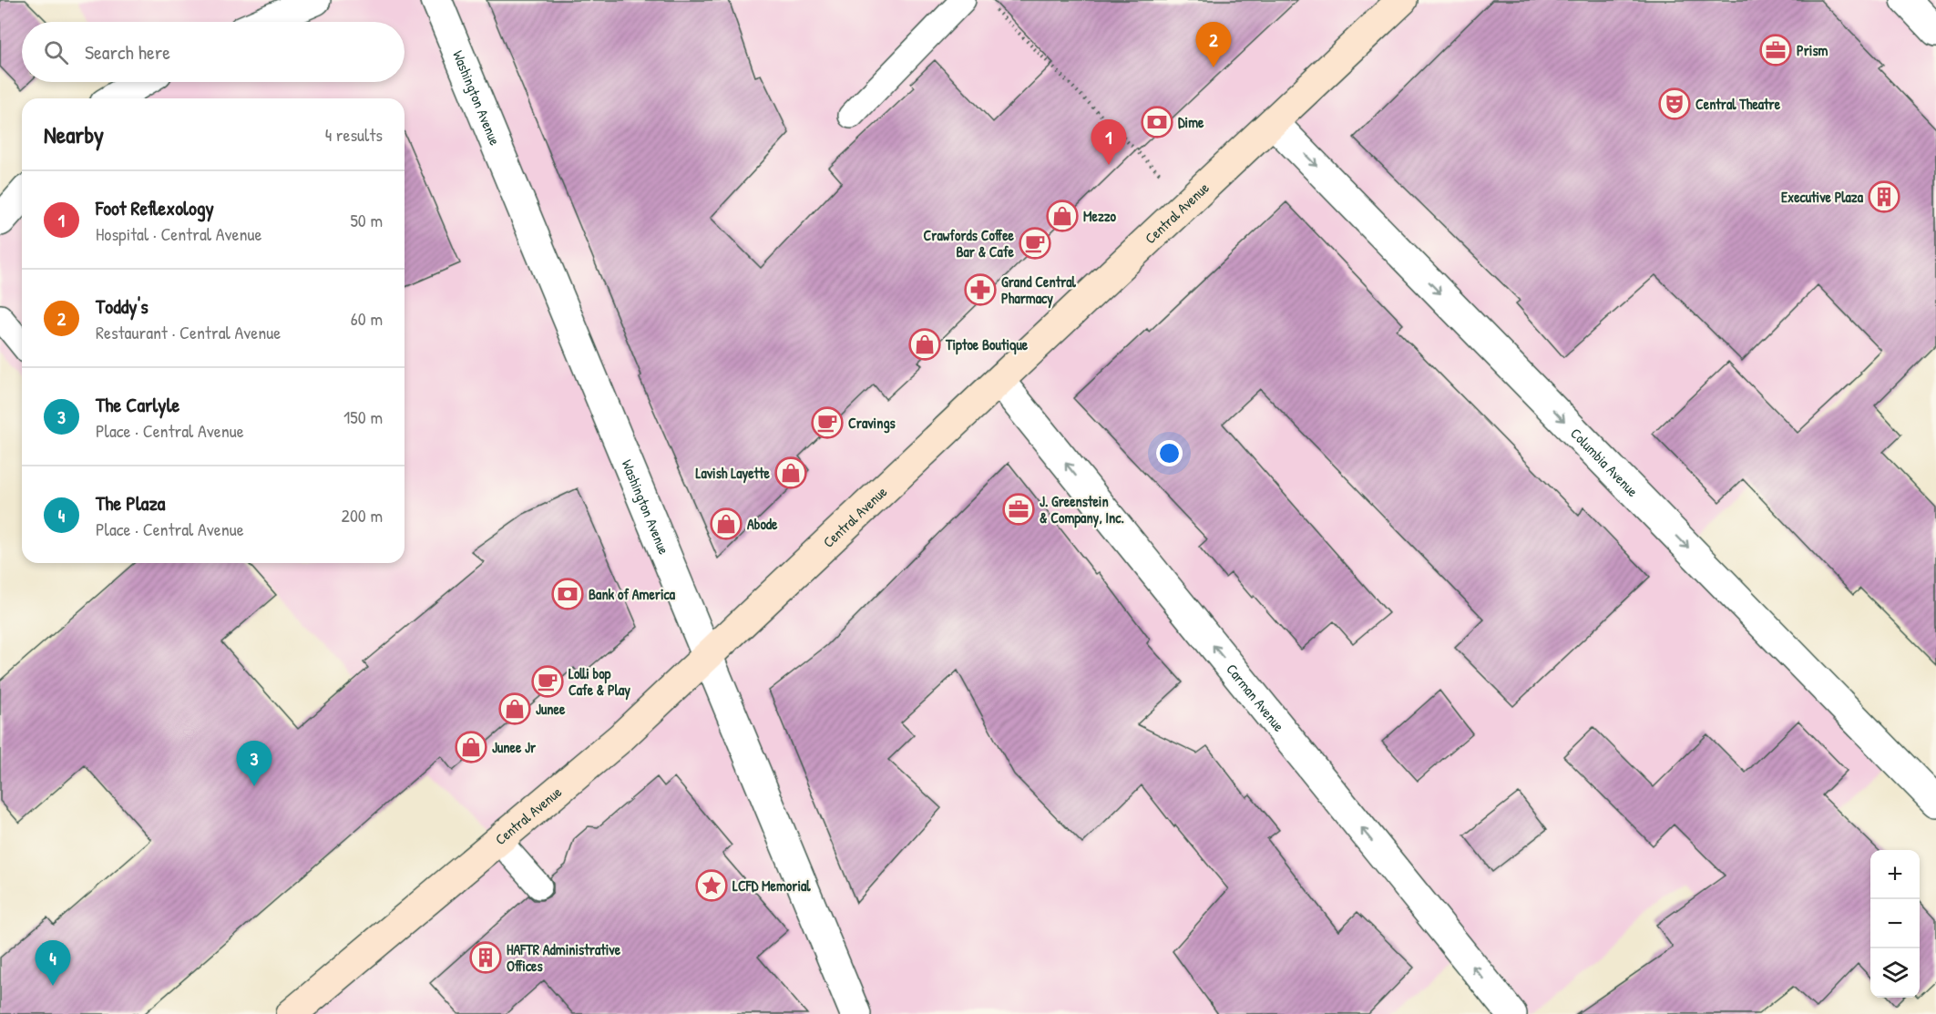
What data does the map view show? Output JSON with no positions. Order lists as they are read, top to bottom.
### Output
{
  "streets": {
    "street": [
      "Washington Avenue",
      "Central Avenue",
      "Columbia Avenue",
      "Carman Avenue"
    ]
  },
  "crossings": [
    ["Washington Avenue", "Central Avenue"],
    ["Central Avenue", "Columbia Avenue"],
    ["Central Avenue", "Carman Avenue"]
  ],
  "one_way": ["Columbia Avenue", "Carman Avenue"],
  "places": {
    "office": ["Prism", "J. Greenstein & Company, Inc."],
    "theatre": ["Central Theatre"],
    "bank": ["Dime", "Bank of America"],
    "building": ["Executive Plaza", "HAFTR Administrative Offices"],
    "shop": [
      "Mezzo",
      "Tiptoe Boutique",
      "Lavish Layette",
      "Abode",
      "Junee",
      "Junee Jr"
    ],
    "cafe": ["Crawfords Coffee Bar & Cafe", "Cravings", "Lolli bop Cafe & Play"],
    "pharmacy": ["Grand Central Pharmacy"],
    "place": ["LCFD Memorial"]
  },
  "page": {
    "pins": [
      "2",
      "1",
      "3",
      "4"
    ],
    "search": "Search here",
    "heading": ["Nearby", "4 results"],
    "list": [
      {
        "mark": "1",
        "name": "Foot Reflexology",
        "note": "Hospital · Central Avenue",
        "value": "50 m"
      },
      {
        "mark": "2",
        "name": "Toddy's",
        "note": "Restaurant · Central Avenue",
        "value": "60 m"
      },
      {
        "mark": "3",
        "name": "The Carlyle",
        "note": "Place · Central Avenue",
        "value": "150 m"
      },
      {
        "mark": "4",
        "name": "The Plaza",
        "note": "Place · Central Avenue",
        "value": "200 m"
      }
    ],
    "map_buttons": ["+", "−"]
  }
}
